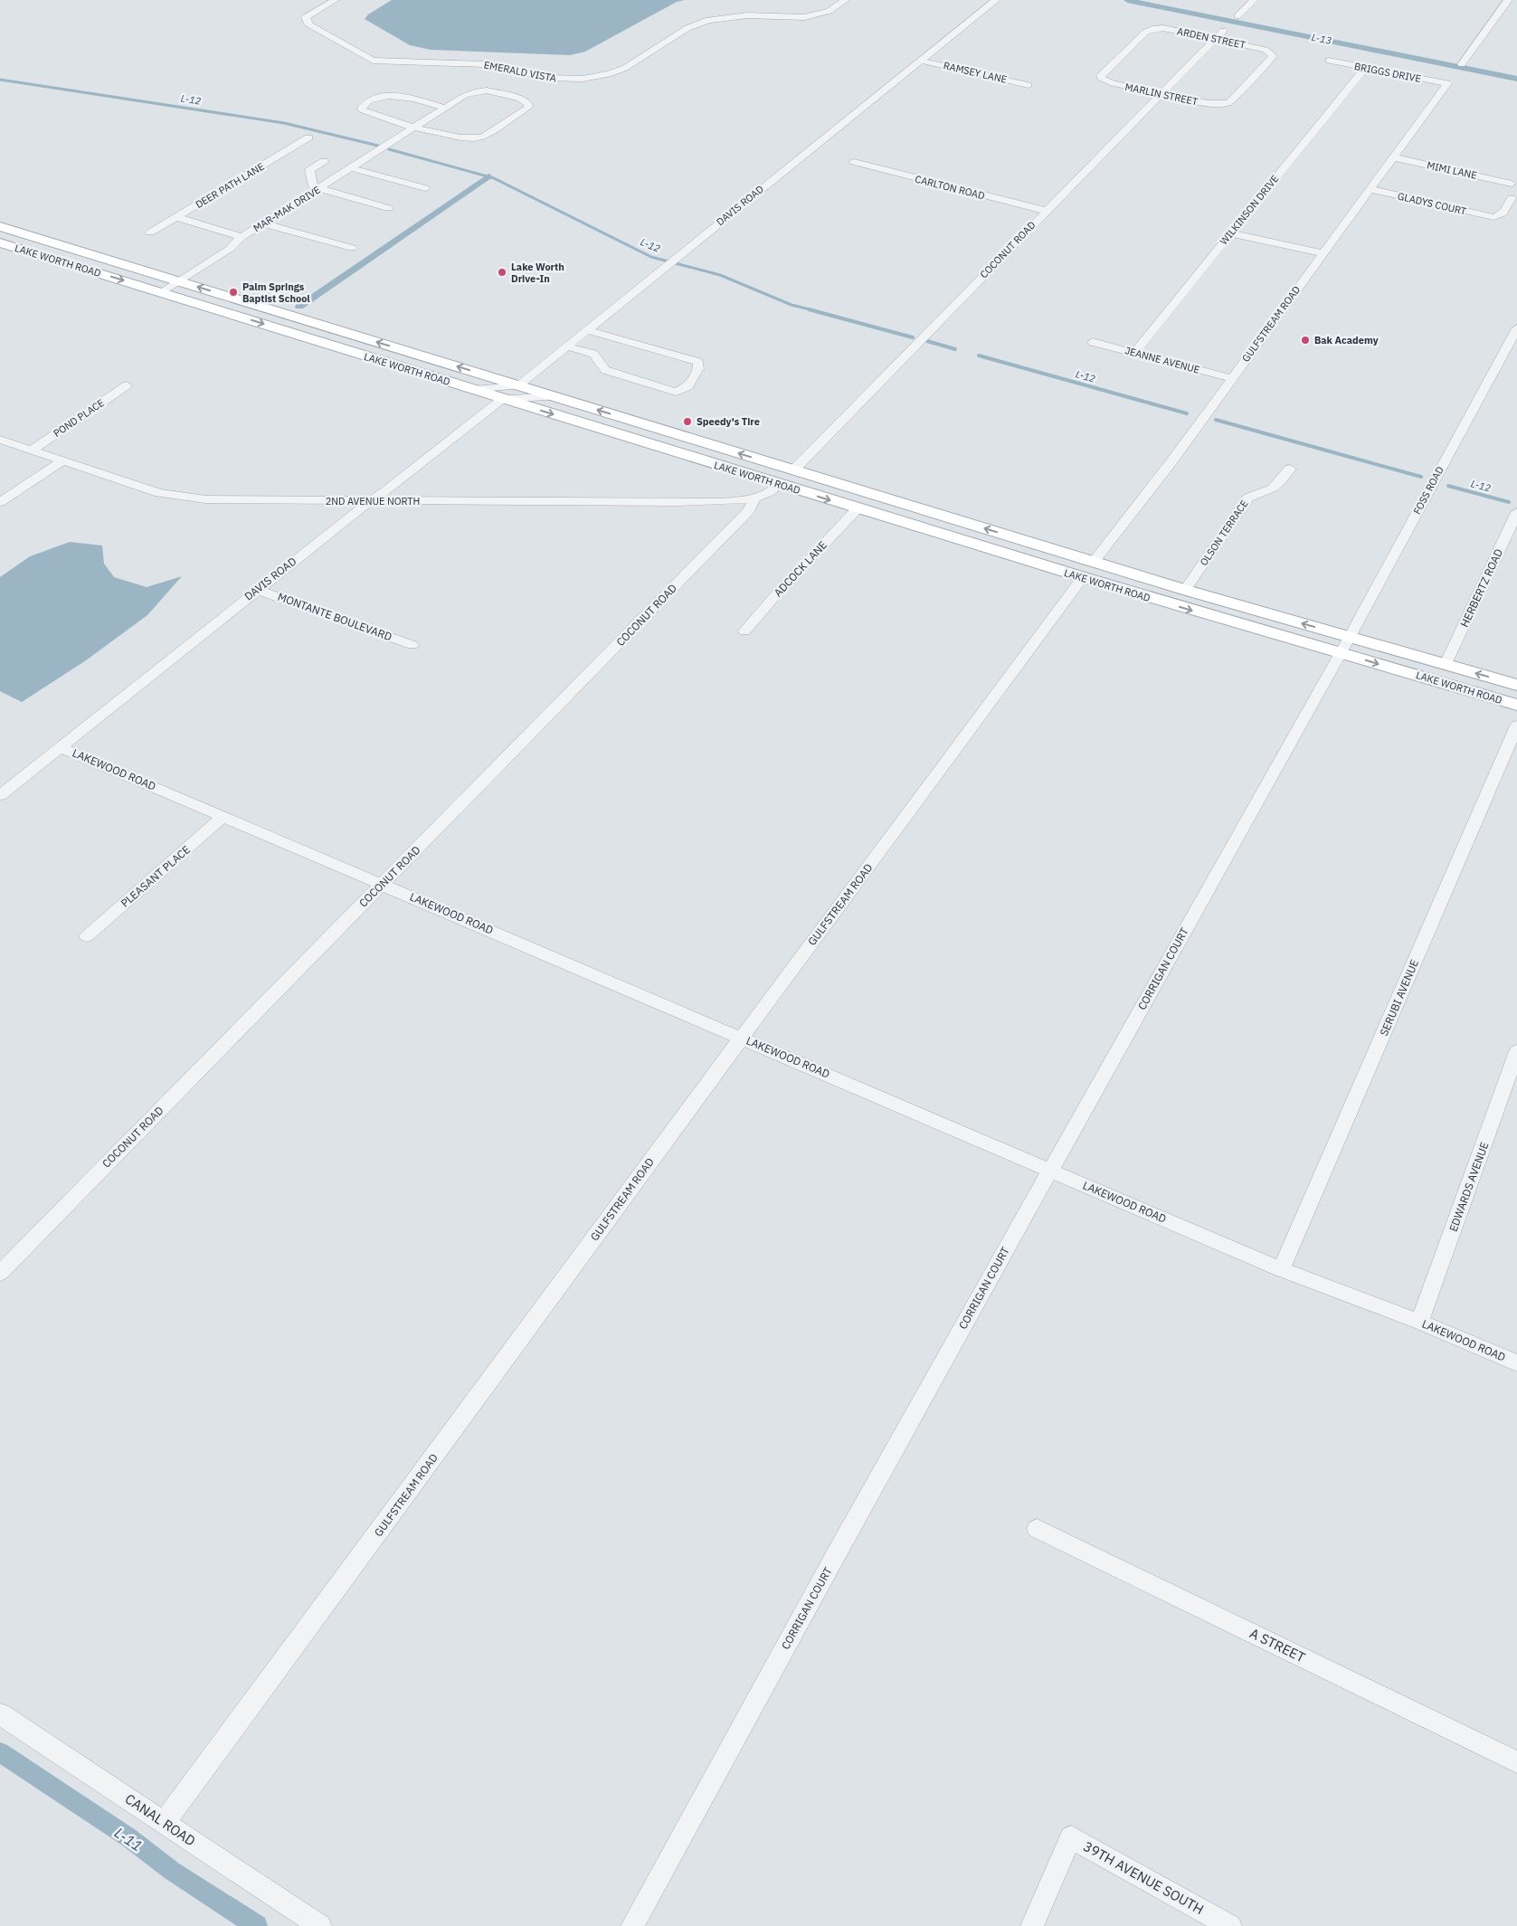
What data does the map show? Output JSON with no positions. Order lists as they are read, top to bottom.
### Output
{
  "streets": {
    "main road": ["LAKE WORTH ROAD"],
    "street": [
      "ARDEN STREET",
      "EMERALD VISTA",
      "RAMSEY LANE",
      "BRIGGS DRIVE",
      "MARLIN STREET",
      "MIMI LANE",
      "DEER PATH LANE",
      "CARLTON ROAD",
      "GLADYS COURT",
      "DAVIS ROAD",
      "MAR-MAK DRIVE",
      "WILKINSON DRIVE",
      "COCONUT ROAD",
      "GULFSTREAM ROAD",
      "JEANNE AVENUE",
      "POND PLACE",
      "FOSS ROAD",
      "2ND AVENUE NORTH",
      "OLSON TERRACE",
      "ADCOCK LANE",
      "HERBERTZ ROAD",
      "MONTANTE BOULEVARD",
      "LAKEWOOD ROAD",
      "PLEASANT PLACE",
      "CORRIGAN COURT",
      "SERUBI AVENUE",
      "EDWARDS AVENUE",
      "A STREET",
      "CANAL ROAD",
      "39TH AVENUE SOUTH"
    ]
  },
  "crossings": [
    ["ARDEN STREET", "MARLIN STREET"],
    ["ARDEN STREET", "COCONUT ROAD"],
    ["RAMSEY LANE", "DAVIS ROAD"],
    ["BRIGGS DRIVE", "WILKINSON DRIVE"],
    ["BRIGGS DRIVE", "GULFSTREAM ROAD"],
    ["MARLIN STREET", "COCONUT ROAD"],
    ["MIMI LANE", "GULFSTREAM ROAD"],
    ["CARLTON ROAD", "COCONUT ROAD"],
    ["GLADYS COURT", "GULFSTREAM ROAD"],
    ["DAVIS ROAD", "LAKE WORTH ROAD"],
    ["DAVIS ROAD", "2ND AVENUE NORTH"],
    ["DAVIS ROAD", "MONTANTE BOULEVARD"],
    ["DAVIS ROAD", "LAKEWOOD ROAD"],
    ["MAR-MAK DRIVE", "LAKE WORTH ROAD"],
    ["WILKINSON DRIVE", "JEANNE AVENUE"],
    ["COCONUT ROAD", "LAKE WORTH ROAD"],
    ["COCONUT ROAD", "2ND AVENUE NORTH"],
    ["COCONUT ROAD", "LAKEWOOD ROAD"],
    ["LAKE WORTH ROAD", "GULFSTREAM ROAD"],
    ["LAKE WORTH ROAD", "FOSS ROAD"],
    ["LAKE WORTH ROAD", "OLSON TERRACE"],
    ["LAKE WORTH ROAD", "ADCOCK LANE"],
    ["LAKE WORTH ROAD", "HERBERTZ ROAD"],
    ["LAKE WORTH ROAD", "CORRIGAN COURT"],
    ["GULFSTREAM ROAD", "JEANNE AVENUE"],
    ["GULFSTREAM ROAD", "LAKEWOOD ROAD"],
    ["GULFSTREAM ROAD", "CANAL ROAD"],
    ["POND PLACE", "2ND AVENUE NORTH"],
    ["FOSS ROAD", "CORRIGAN COURT"],
    ["LAKEWOOD ROAD", "PLEASANT PLACE"],
    ["LAKEWOOD ROAD", "CORRIGAN COURT"],
    ["LAKEWOOD ROAD", "SERUBI AVENUE"],
    ["LAKEWOOD ROAD", "EDWARDS AVENUE"]
  ],
  "water": ["L-13", "L-12", "L-11"],
  "places": [
    "Lake Worth Drive-In",
    "Palm Springs Baptist School",
    "Bak Academy",
    "Speedy's Tire"
  ]
}
